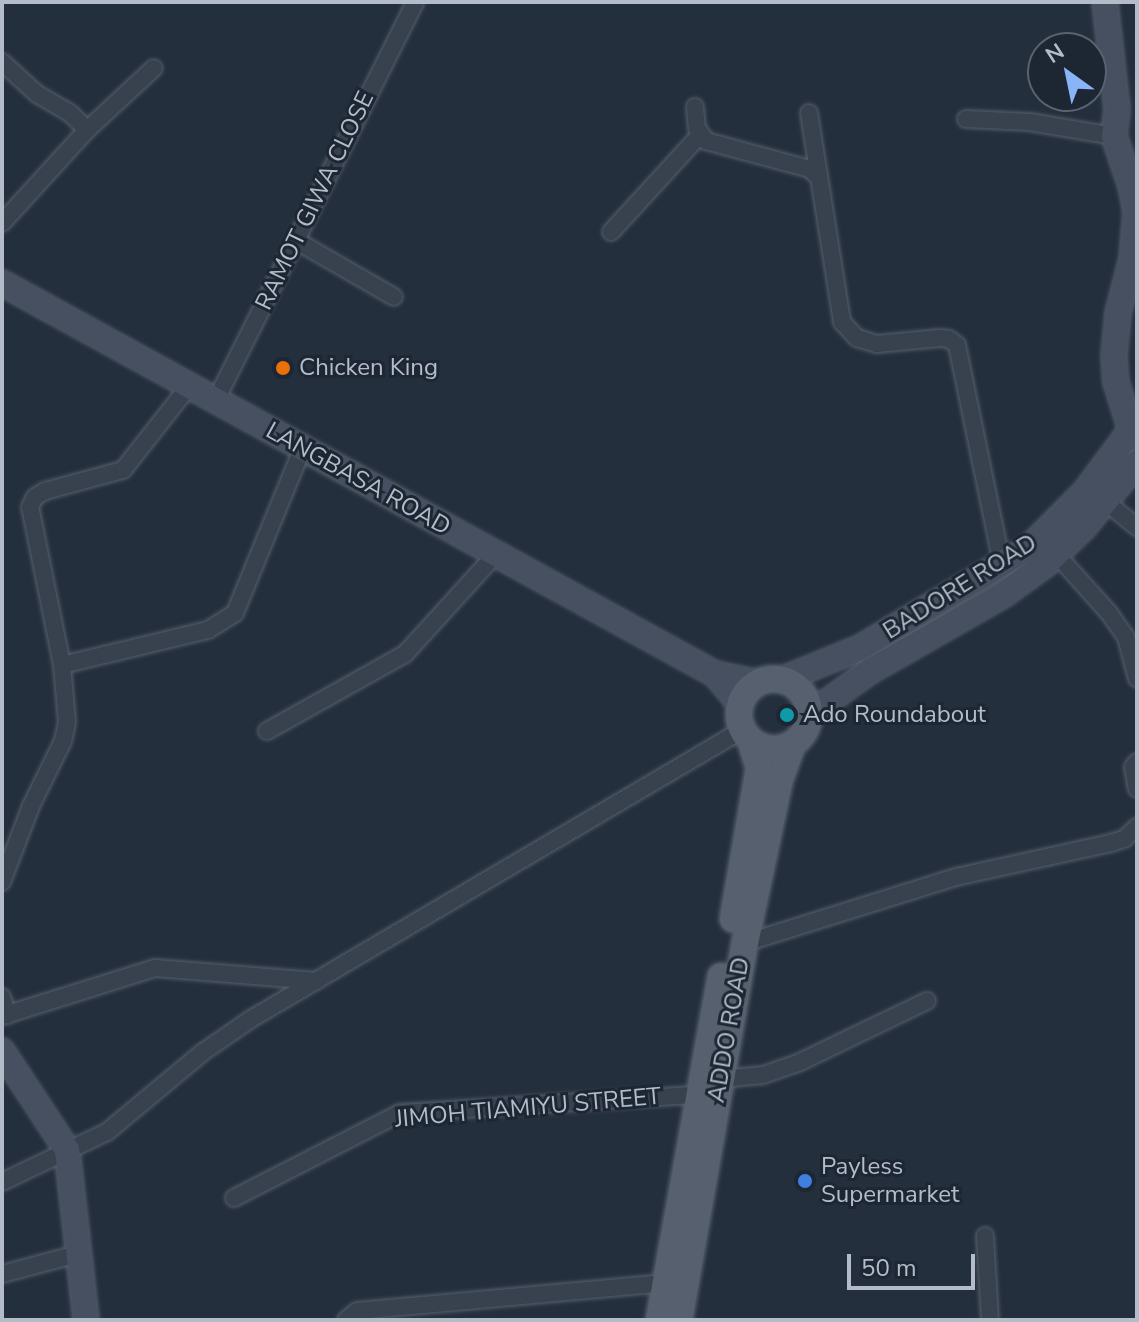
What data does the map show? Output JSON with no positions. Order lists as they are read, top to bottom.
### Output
{
  "streets": {
    "main road": ["ADDO ROAD"],
    "street": [
      "RAMOT GIWA CLOSE",
      "LANGBASA ROAD",
      "BADORE ROAD",
      "JIMOH TIAMIYU STREET"
    ]
  },
  "crossings": [
    ["RAMOT GIWA CLOSE", "LANGBASA ROAD"],
    ["BADORE ROAD", "ADDO ROAD"],
    ["ADDO ROAD", "JIMOH TIAMIYU STREET"]
  ],
  "places": ["Chicken King", "Ado Roundabout", "Payless Supermarket"],
  "scale_bar": "50 m",
  "north": "top left"
}
